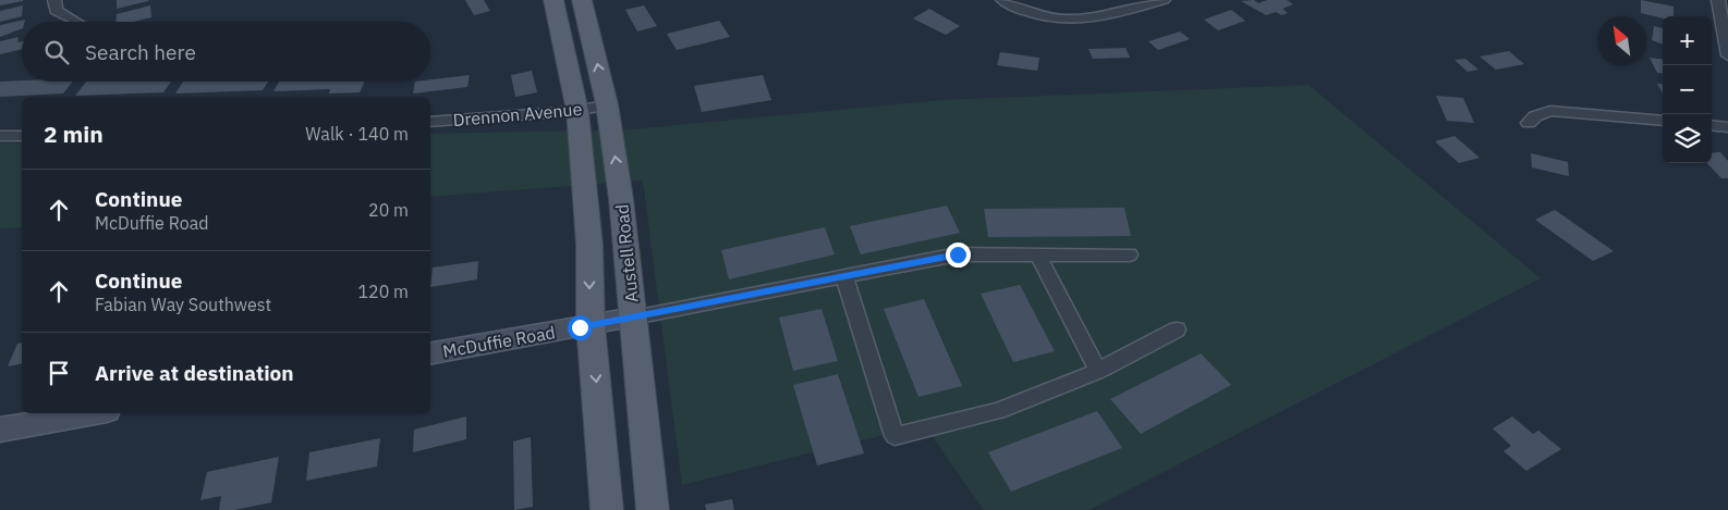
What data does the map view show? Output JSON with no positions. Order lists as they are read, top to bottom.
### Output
{
  "streets": {
    "main road": ["Austell Road"],
    "street": ["Drennon Avenue", "McDuffie Road"]
  },
  "crossings": [
    ["Drennon Avenue", "Austell Road"],
    ["Austell Road", "McDuffie Road"]
  ],
  "north": "top left",
  "page": {
    "map_buttons": ["+", "−"],
    "search": "Search here",
    "heading": ["2 min", "Walk · 140 m"],
    "list": [
      ["Continue", "McDuffie Road", "20 m"],
      ["Continue", "Fabian Way Southwest", "120 m"],
      "Arrive at destination"
    ]
  }
}
